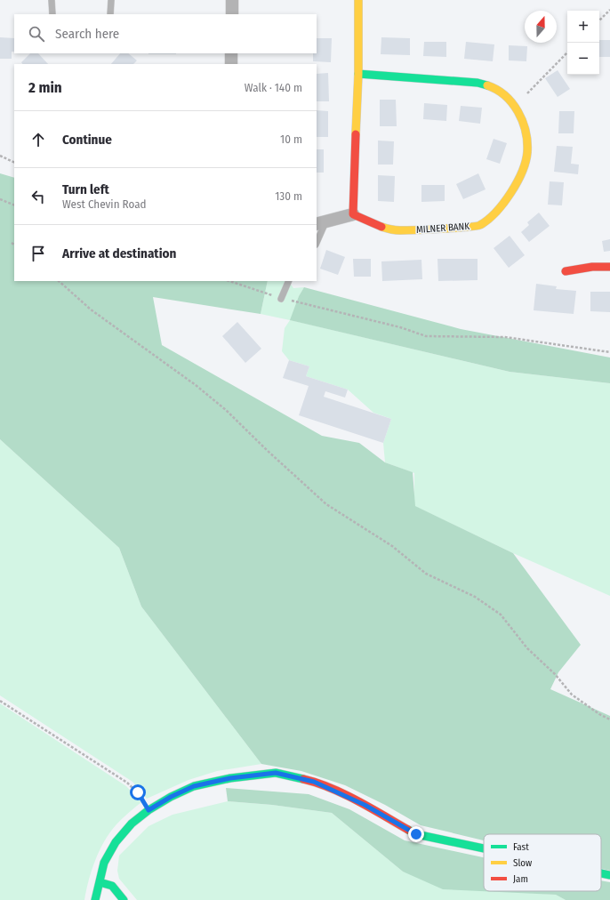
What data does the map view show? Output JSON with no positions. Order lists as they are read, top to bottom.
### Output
{
  "streets": {
    "street": ["MILNER BANK"]
  },
  "legend": ["Fast", "Slow", "Jam"],
  "north": "top",
  "page": {
    "map_buttons": ["+", "−"],
    "search": "Search here",
    "heading": ["2 min", "Walk · 140 m"],
    "list": [
      ["Continue", "10 m"],
      ["Turn left", "West Chevin Road", "130 m"],
      "Arrive at destination"
    ]
  }
}
